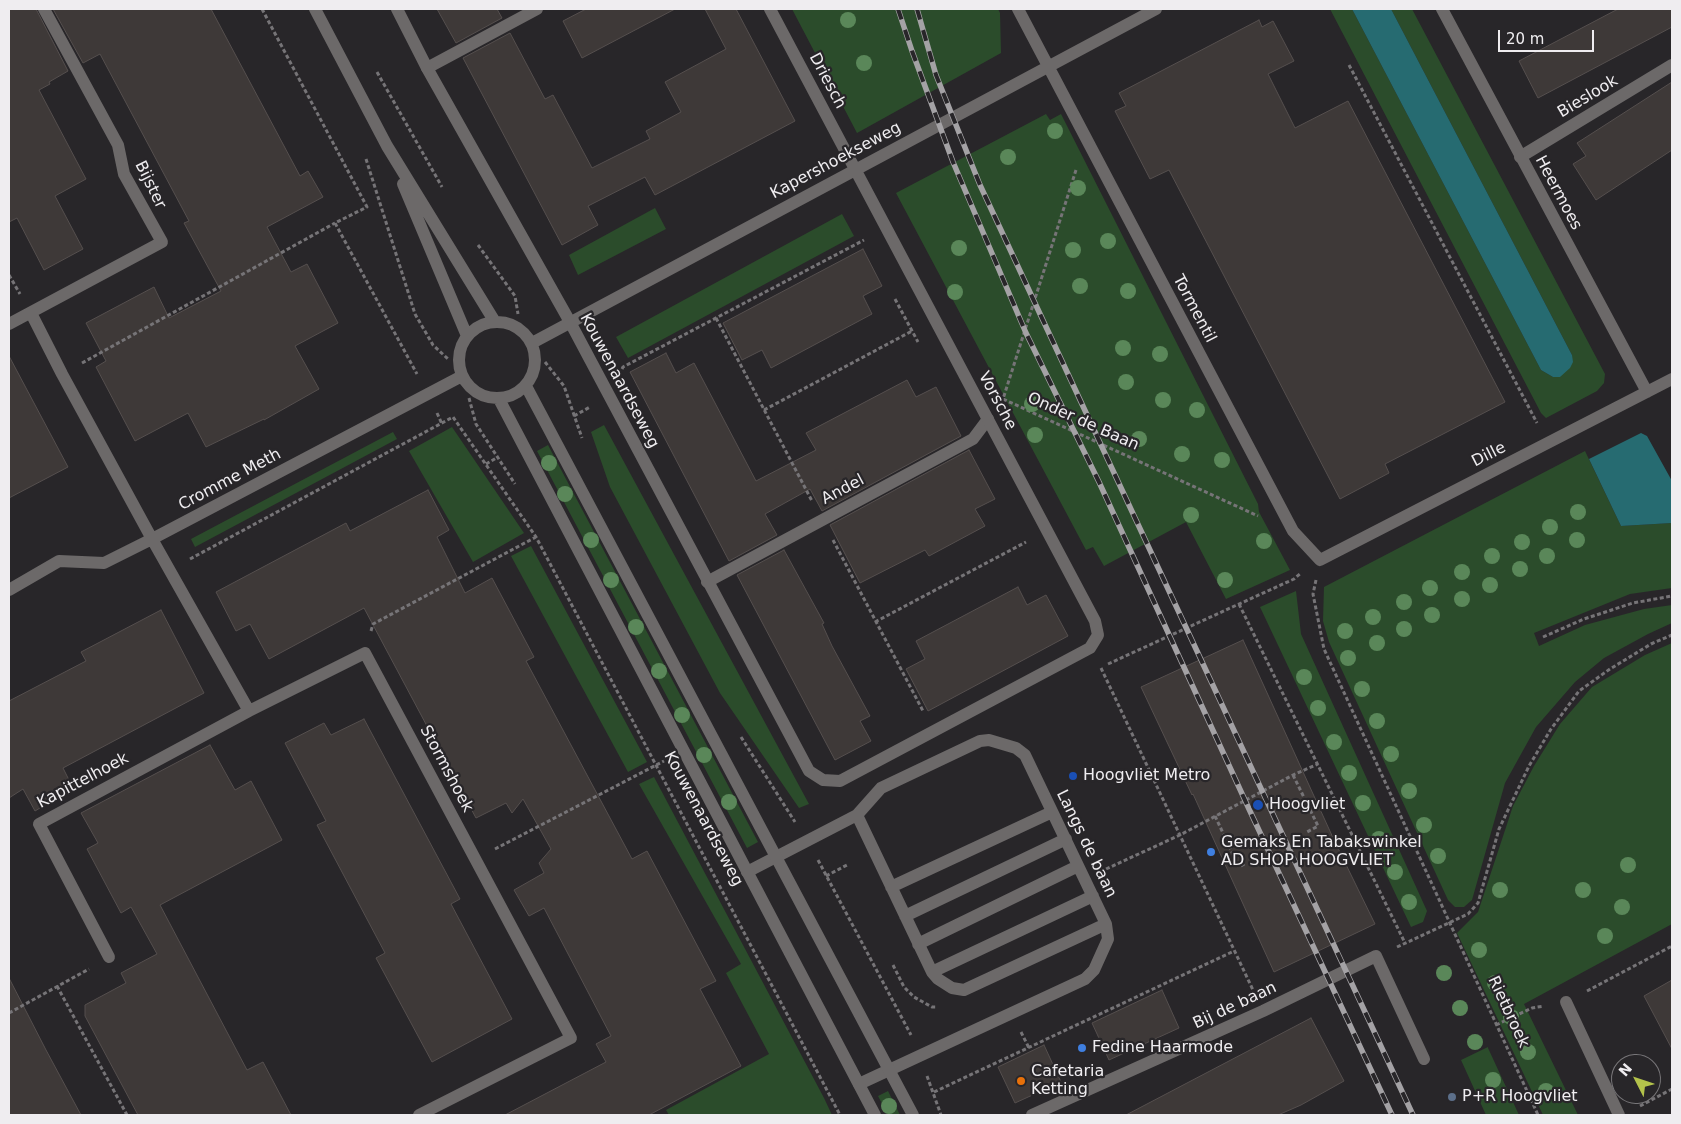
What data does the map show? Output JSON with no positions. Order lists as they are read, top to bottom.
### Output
{
  "streets": {
    "street": [
      "Driesch",
      "Bieslook",
      "Kapershoekseweg",
      "Bijster",
      "Heermoes",
      "Tormentil",
      "Kouwenaardseweg",
      "Vorsche",
      "Dille",
      "Cromme Meth",
      "Andel",
      "Stormshoek",
      "Kapittelhoek",
      "Langs de baan",
      "Bij de baan"
    ],
    "path": ["Onder de Baan", "Rietbroek"]
  },
  "crossings": [
    ["Driesch", "Kapershoekseweg"],
    ["Driesch", "Vorsche"],
    ["Bieslook", "Heermoes"],
    ["Kapershoekseweg", "Tormentil"],
    ["Kapershoekseweg", "Kouwenaardseweg"],
    ["Kapershoekseweg", "Vorsche"],
    ["Kapershoekseweg", "Cromme Meth"],
    ["Heermoes", "Dille"],
    ["Tormentil", "Onder de Baan"],
    ["Tormentil", "Dille"],
    ["Tormentil", "Rietbroek"],
    ["Kouwenaardseweg", "Vorsche"],
    ["Kouwenaardseweg", "Cromme Meth"],
    ["Kouwenaardseweg", "Andel"],
    ["Kouwenaardseweg", "Langs de baan"],
    ["Vorsche", "Andel"],
    ["Dille", "Rietbroek"]
  ],
  "places": [
    "Hoogvliet Metro",
    "Hoogvliet",
    "Gemaks En Tabakswinkel AD SHOP HOOGVLIET",
    "Fedine Haarmode",
    "Cafetaria Ketting",
    "P+R Hoogvliet"
  ],
  "scale_bar": "20 m",
  "north": "top left"
}
